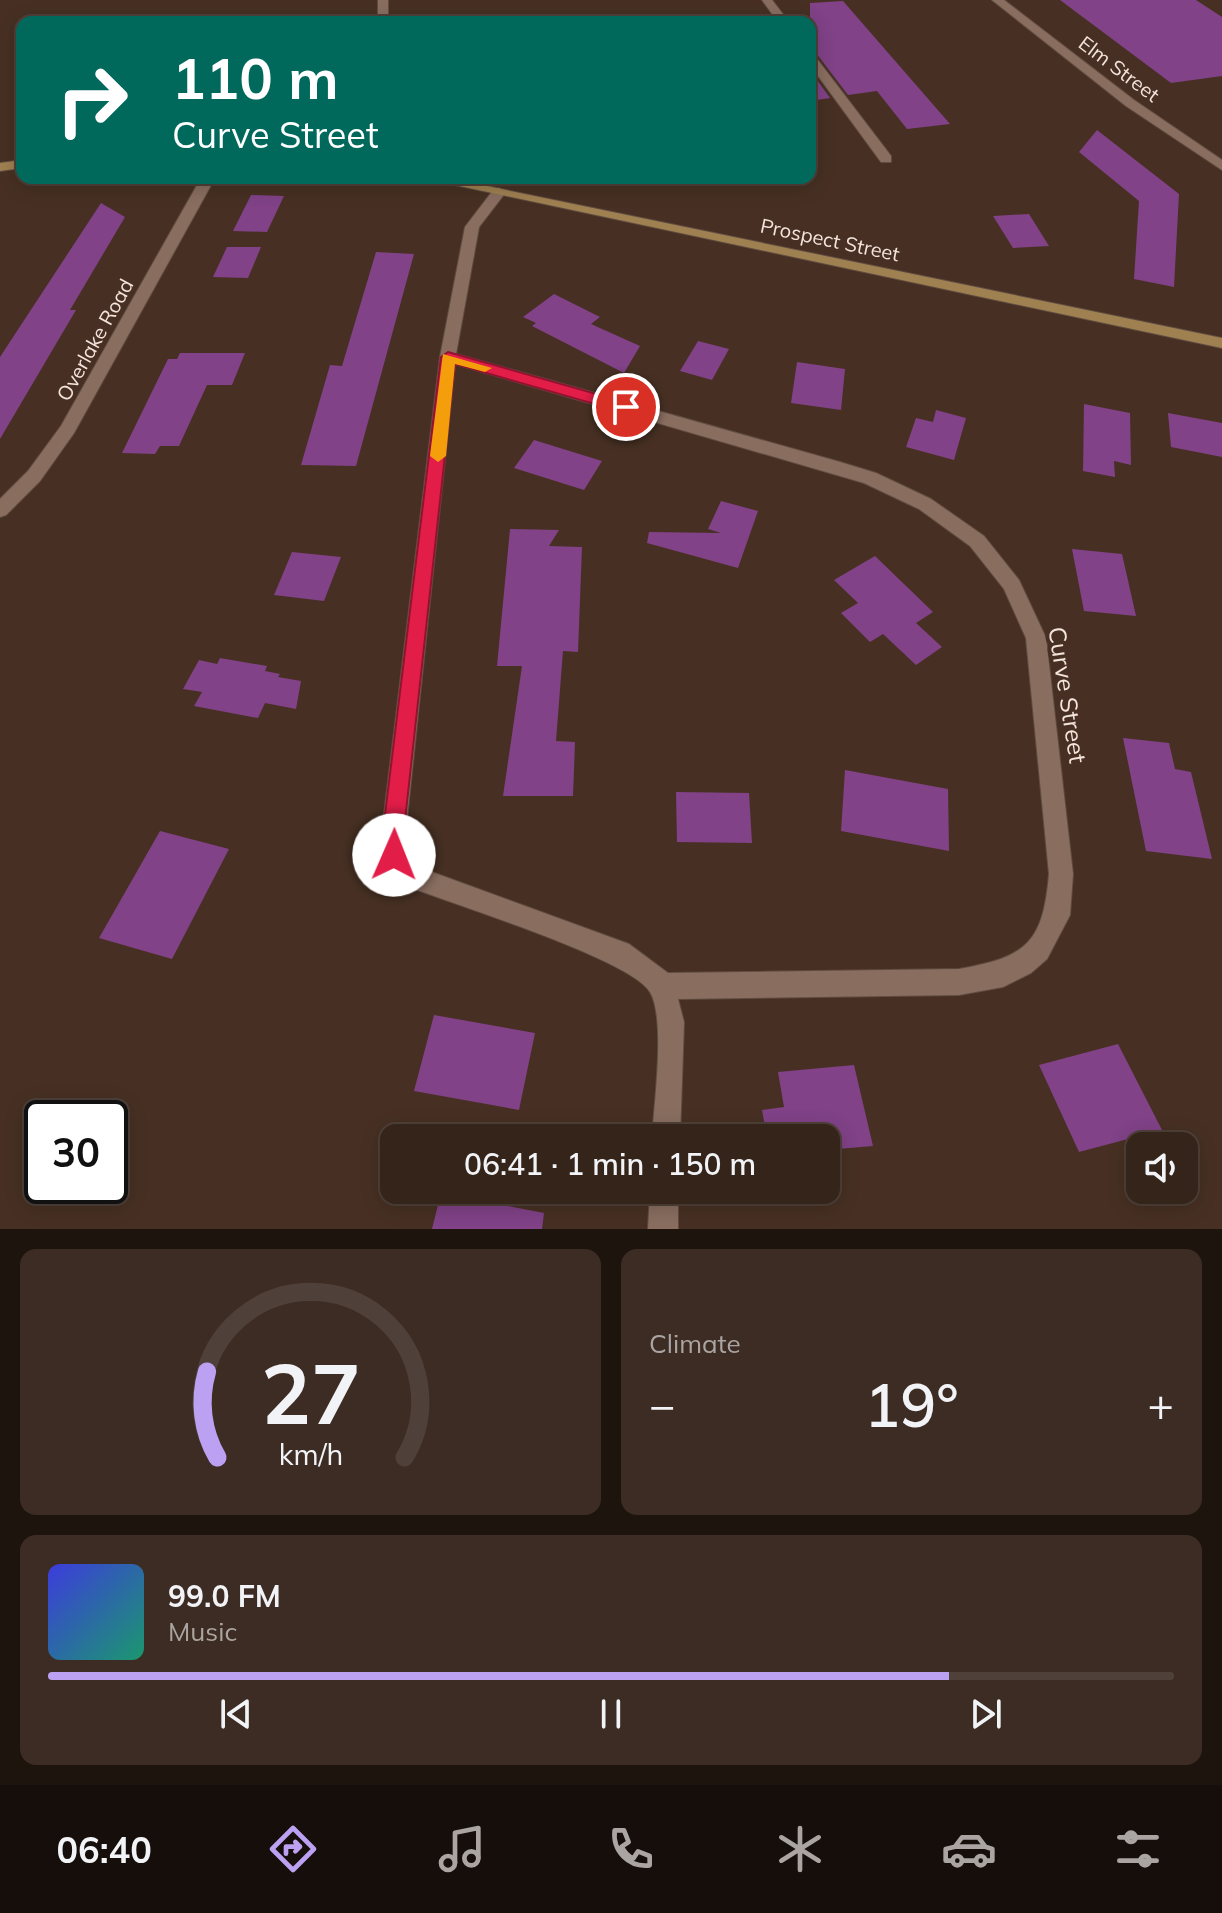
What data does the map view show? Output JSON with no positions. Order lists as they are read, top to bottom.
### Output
{
  "streets": {
    "main road": ["Prospect Street"],
    "street": ["Elm Street", "Overlake Road", "Curve Street"]
  },
  "page": {
    "turn": ["110 m", "Curve Street"],
    "limit": "30",
    "trip": "06:41 · 1 min · 150 m",
    "tile": "Climate",
    "heat": ["−", "19°", "+"],
    "song": ["99.0 FM", "Music"],
    "tabs": "06:40",
    "gauge": ["27", "km/h"]
  }
}
